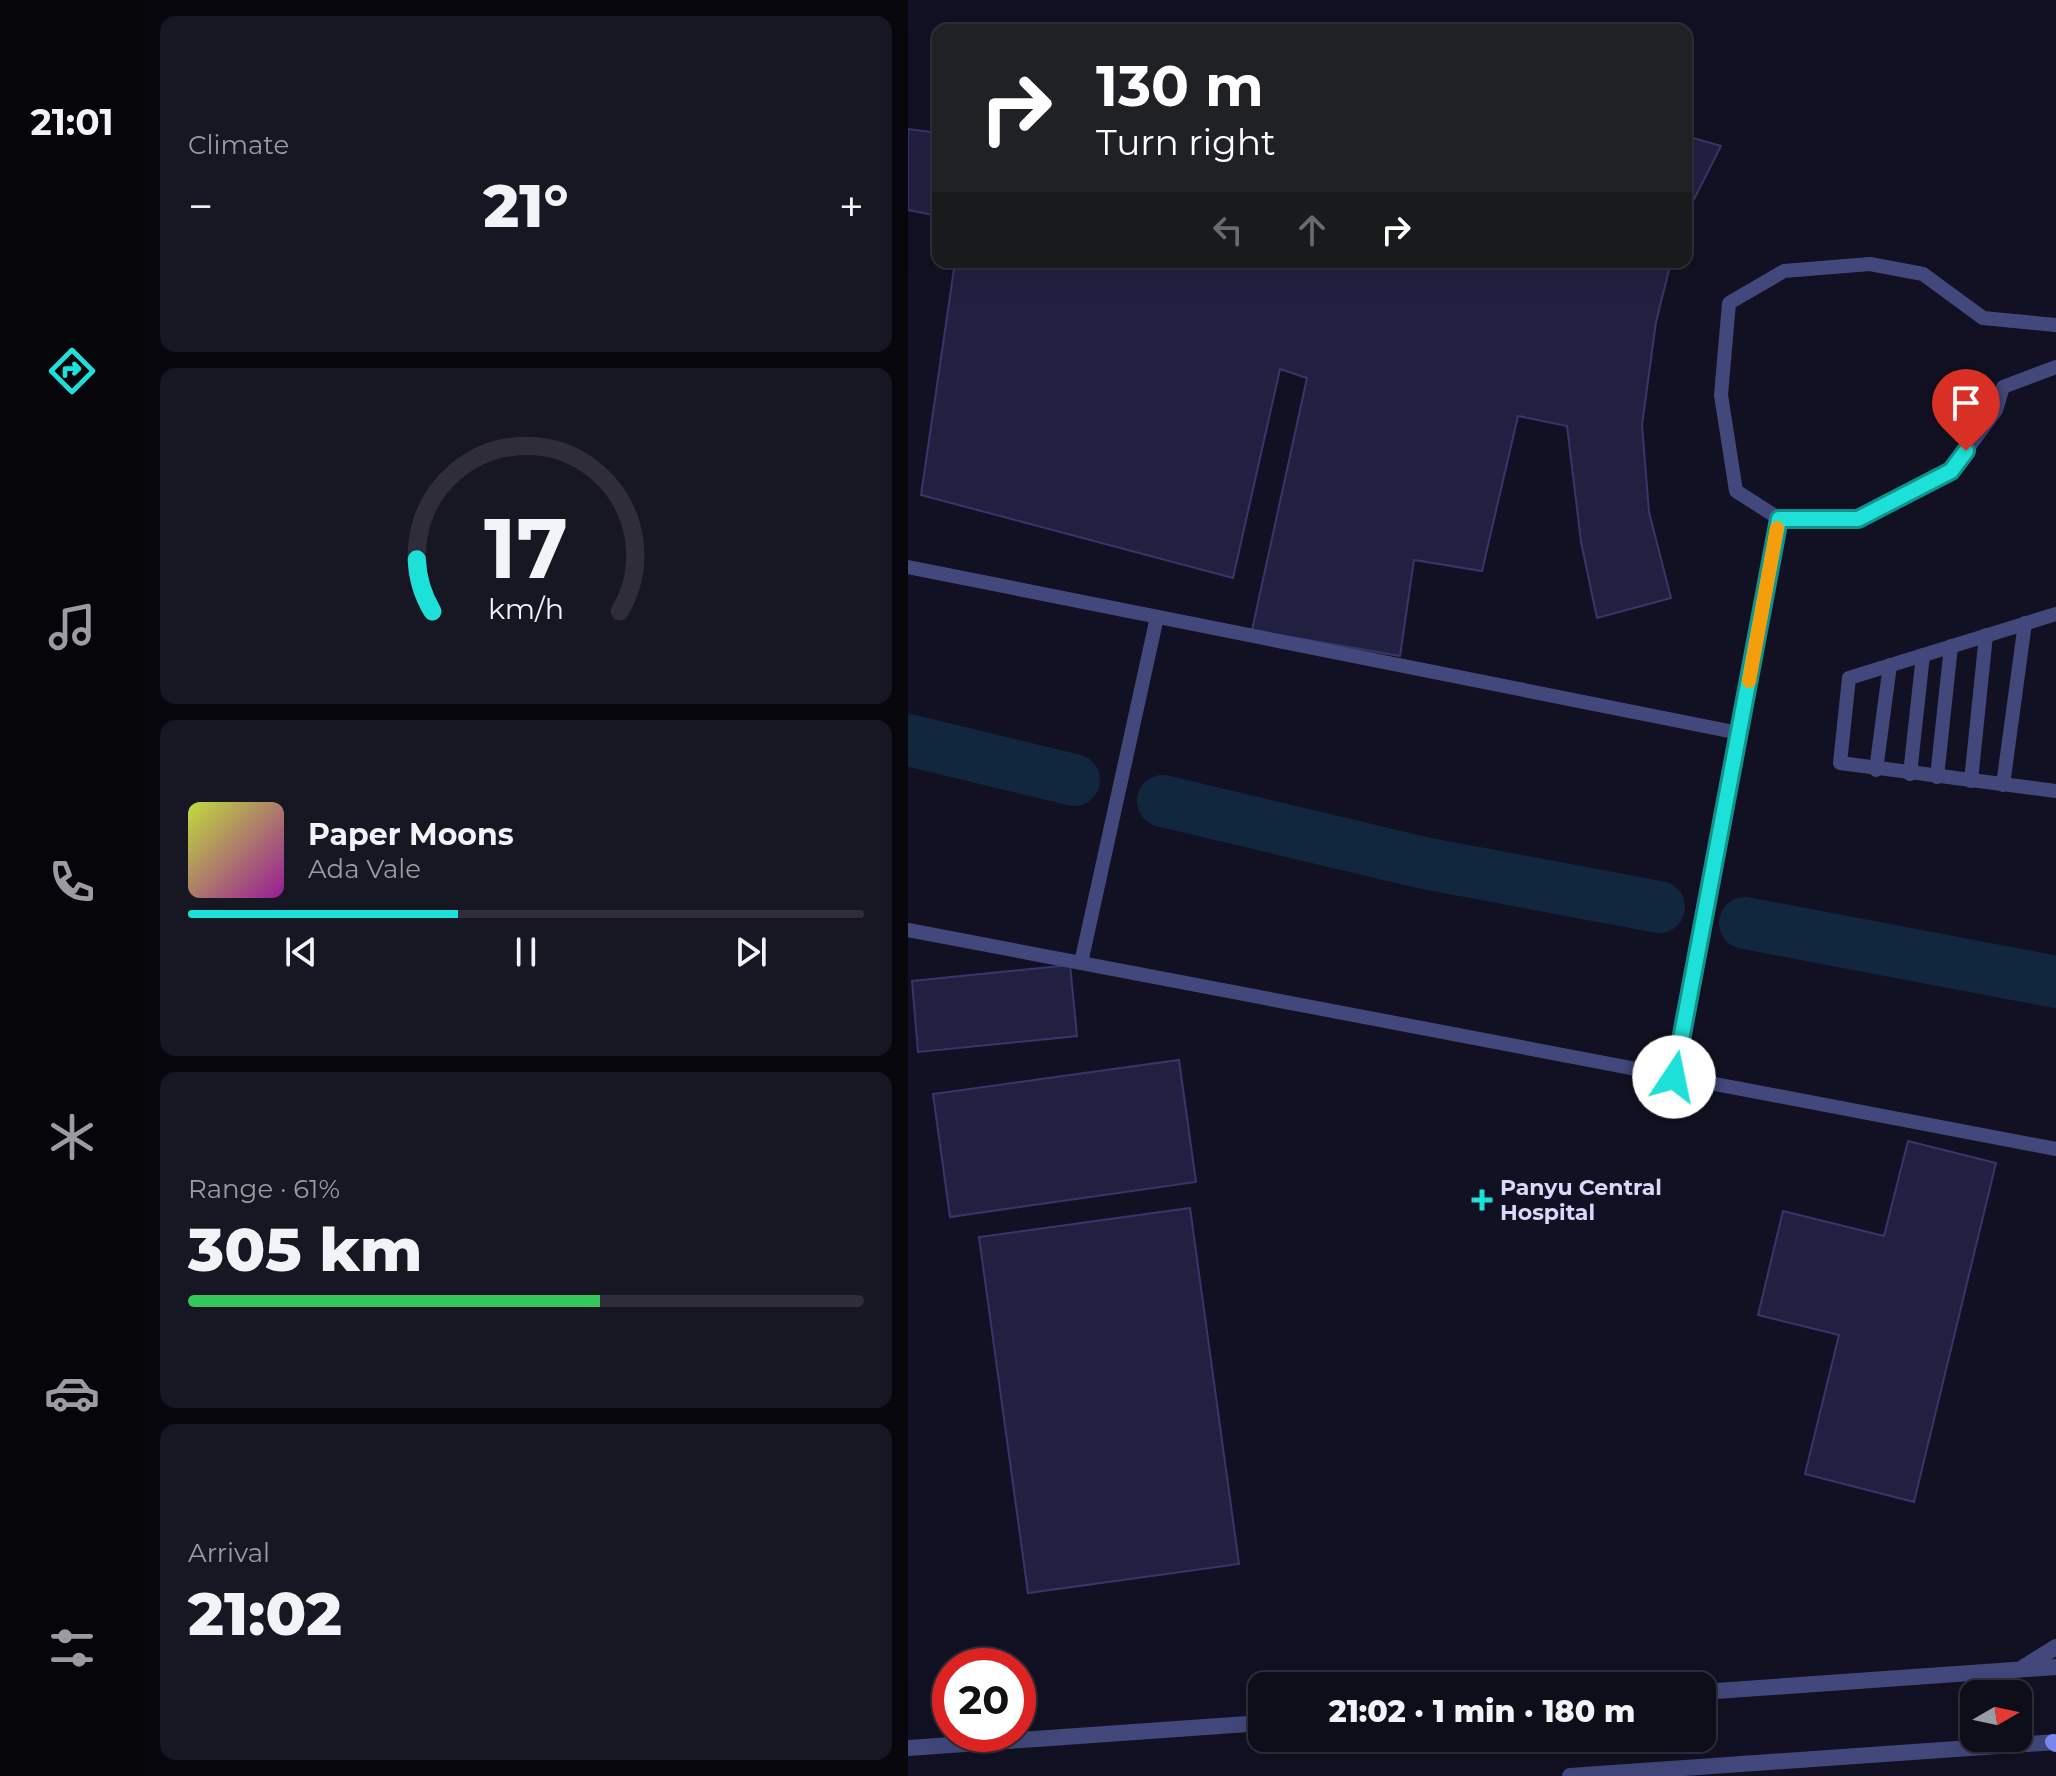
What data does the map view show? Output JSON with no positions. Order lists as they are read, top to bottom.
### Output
{
  "places": {
    "health": ["Panyu Central Hospital"]
  },
  "north": "right",
  "page": {
    "tabs": "21:01",
    "tile": [
      "Climate",
      ["Range · 61%", "305 km"],
      ["Arrival", "21:02"]
    ],
    "turn": ["130 m", "Turn right"],
    "heat": ["−", "21°", "+"],
    "song": ["Paper Moons", "Ada Vale"],
    "limit": "20",
    "trip": "21:02 · 1 min · 180 m",
    "gauge": ["17", "km/h"]
  }
}
